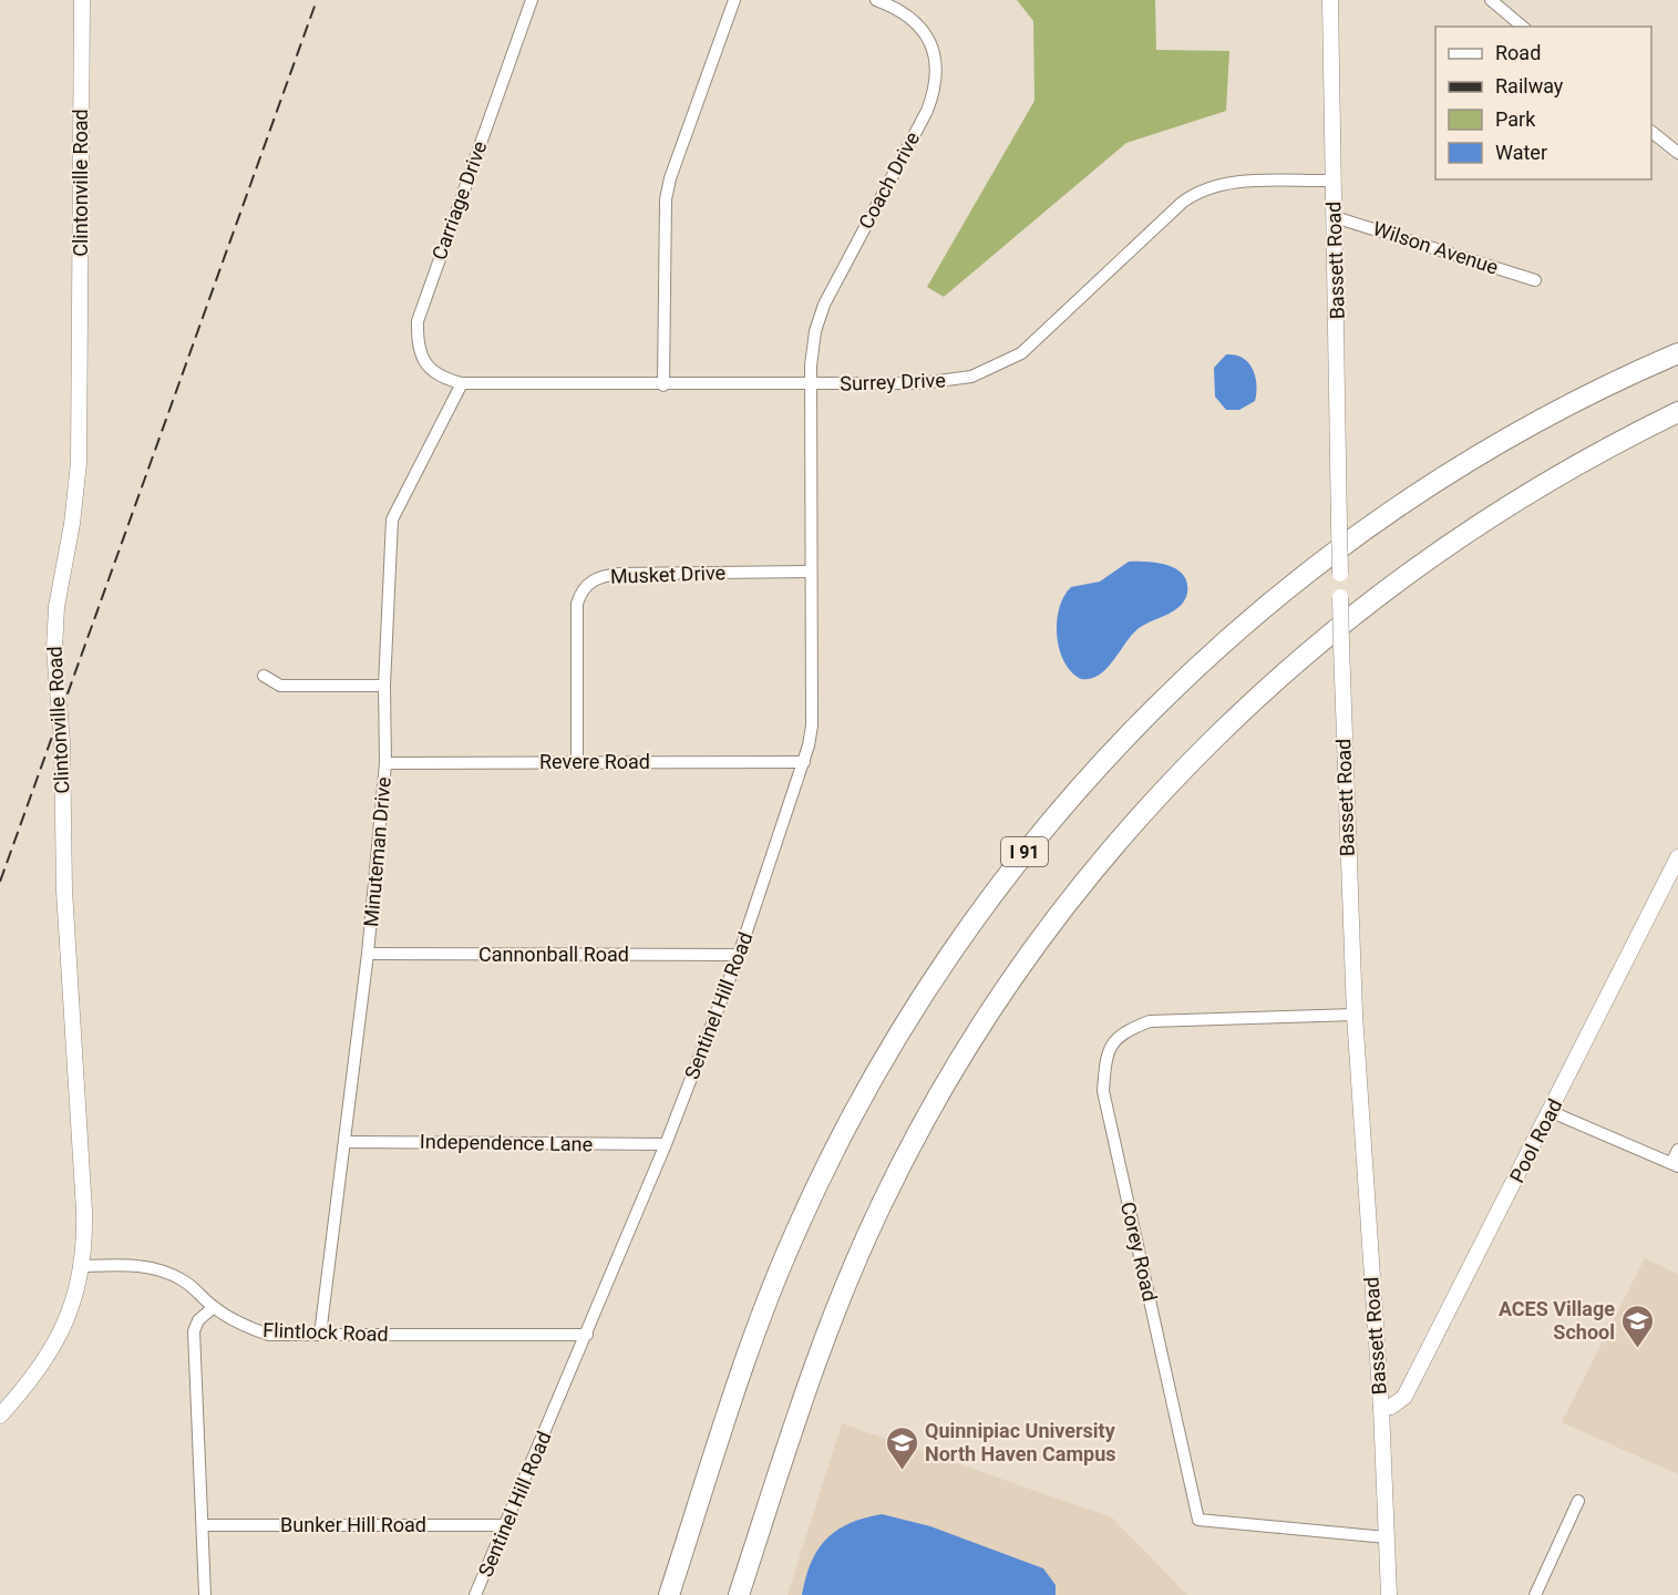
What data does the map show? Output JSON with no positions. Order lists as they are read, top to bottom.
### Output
{
  "streets": {
    "highway": ["I 91"],
    "street": [
      "Coach Drive",
      "Clintonville Road",
      "Carriage Drive",
      "Wilson Avenue",
      "Bassett Road",
      "Surrey Drive",
      "Musket Drive",
      "Revere Road",
      "Minuteman Drive",
      "Cannonball Road",
      "Sentinel Hill Road",
      "Pool Road",
      "Independence Lane",
      "Corey Road",
      "Flintlock Road",
      "Bunker Hill Road"
    ]
  },
  "crossings": [
    ["Coach Drive", "Surrey Drive"],
    ["Coach Drive", "Sentinel Hill Road"],
    ["Clintonville Road", "Flintlock Road"],
    ["Carriage Drive", "Surrey Drive"],
    ["Carriage Drive", "Minuteman Drive"],
    ["Wilson Avenue", "Bassett Road"],
    ["Bassett Road", "Surrey Drive"],
    ["Bassett Road", "Pool Road"],
    ["Bassett Road", "Corey Road"],
    ["Surrey Drive", "Minuteman Drive"],
    ["Surrey Drive", "Sentinel Hill Road"],
    ["Musket Drive", "Revere Road"],
    ["Musket Drive", "Sentinel Hill Road"],
    ["Revere Road", "Minuteman Drive"],
    ["Revere Road", "Sentinel Hill Road"],
    ["Minuteman Drive", "Cannonball Road"],
    ["Minuteman Drive", "Independence Lane"],
    ["Minuteman Drive", "Flintlock Road"],
    ["Cannonball Road", "Sentinel Hill Road"],
    ["Sentinel Hill Road", "Independence Lane"],
    ["Sentinel Hill Road", "Flintlock Road"],
    ["Sentinel Hill Road", "Bunker Hill Road"]
  ],
  "places": {
    "school or university": ["ACES Village School", "Quinnipiac University North Haven Campus"]
  },
  "legend": [
    "Road",
    "Railway",
    "Park",
    "Water"
  ]
}
